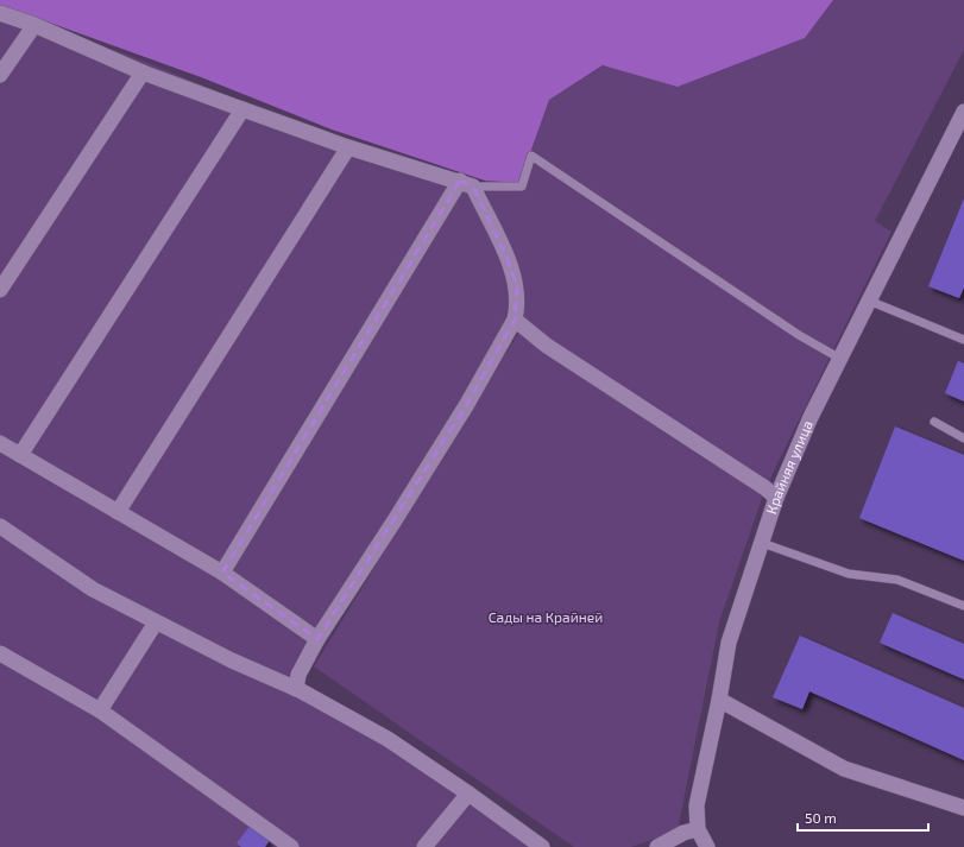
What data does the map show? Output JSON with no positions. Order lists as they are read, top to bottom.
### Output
{
  "streets": {
    "street": ["Крайняя улица"]
  },
  "parks": ["Сады на Крайней"],
  "scale_bar": "50 m"
}
